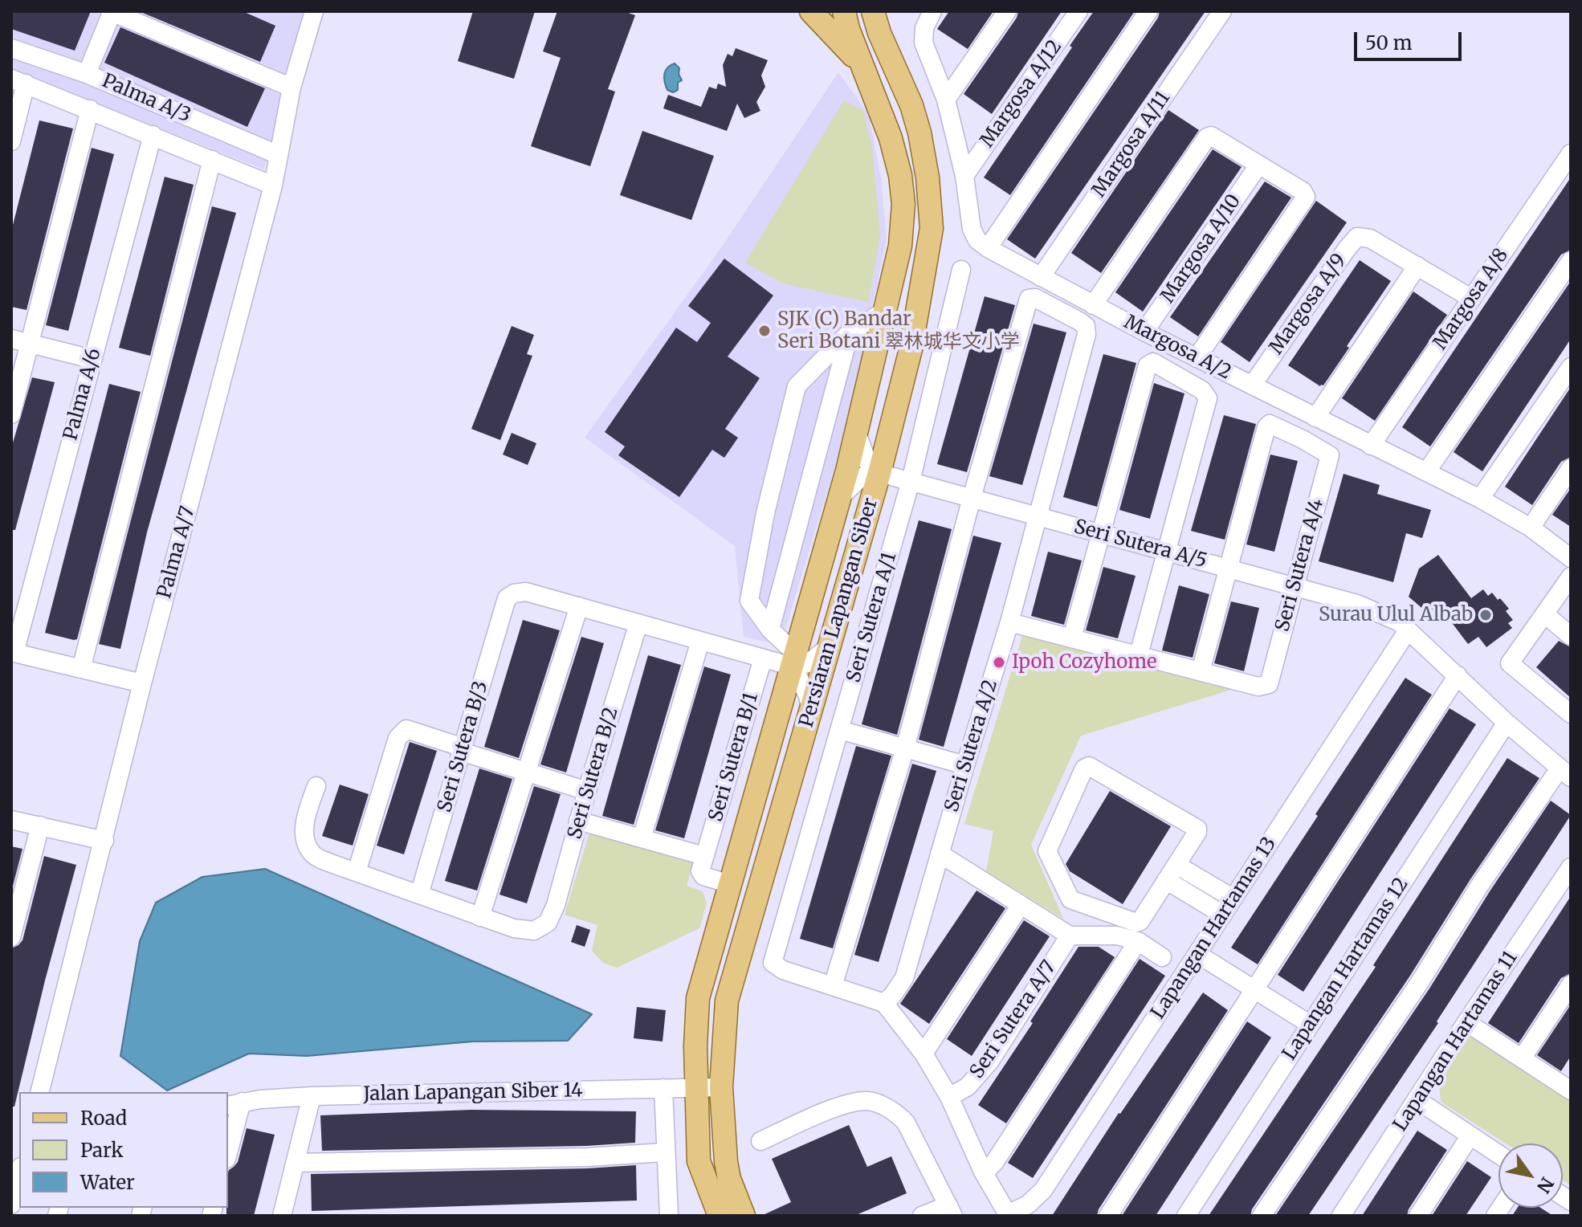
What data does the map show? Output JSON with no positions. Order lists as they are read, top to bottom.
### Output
{
  "streets": {
    "main road": ["Persiaran Lapangan Siber"],
    "street": [
      "Margosa A/12",
      "Palma A/3",
      "Margosa A/11",
      "Margosa A/10",
      "Margosa A/8",
      "Margosa A/9",
      "Margosa A/2",
      "Palma A/6",
      "Seri Sutera A/5",
      "Palma A/7",
      "Seri Sutera A/4",
      "Seri Sutera A/1",
      "Seri Sutera A/2",
      "Seri Sutera B/3",
      "Seri Sutera B/1",
      "Seri Sutera B/2",
      "Lapangan Hartamas 13",
      "Lapangan Hartamas 12",
      "Seri Sutera A/7",
      "Lapangan Hartamas 11",
      "Jalan Lapangan Siber 14"
    ]
  },
  "crossings": [
    ["Margosa A/12", "Margosa A/2"],
    ["Palma A/3", "Palma A/7"],
    ["Margosa A/11", "Margosa A/2"],
    ["Margosa A/10", "Margosa A/2"],
    ["Margosa A/8", "Margosa A/9"],
    ["Margosa A/8", "Margosa A/2"],
    ["Margosa A/9", "Margosa A/2"],
    ["Seri Sutera A/5", "Seri Sutera A/4"],
    ["Seri Sutera A/5", "Persiaran Lapangan Siber"],
    ["Seri Sutera A/5", "Seri Sutera A/1"],
    ["Seri Sutera A/5", "Seri Sutera A/2"],
    ["Seri Sutera A/5", "Lapangan Hartamas 13"],
    ["Seri Sutera A/5", "Lapangan Hartamas 12"],
    ["Persiaran Lapangan Siber", "Jalan Lapangan Siber 14"]
  ],
  "places": ["SJK (C) Bandar Seri Botani 翠林城华文小学", "Surau Ulul Albab", "Ipoh Cozyhome"],
  "legend": ["Road", "Park", "Water"],
  "scale_bar": "50 m",
  "north": "bottom right"
}
